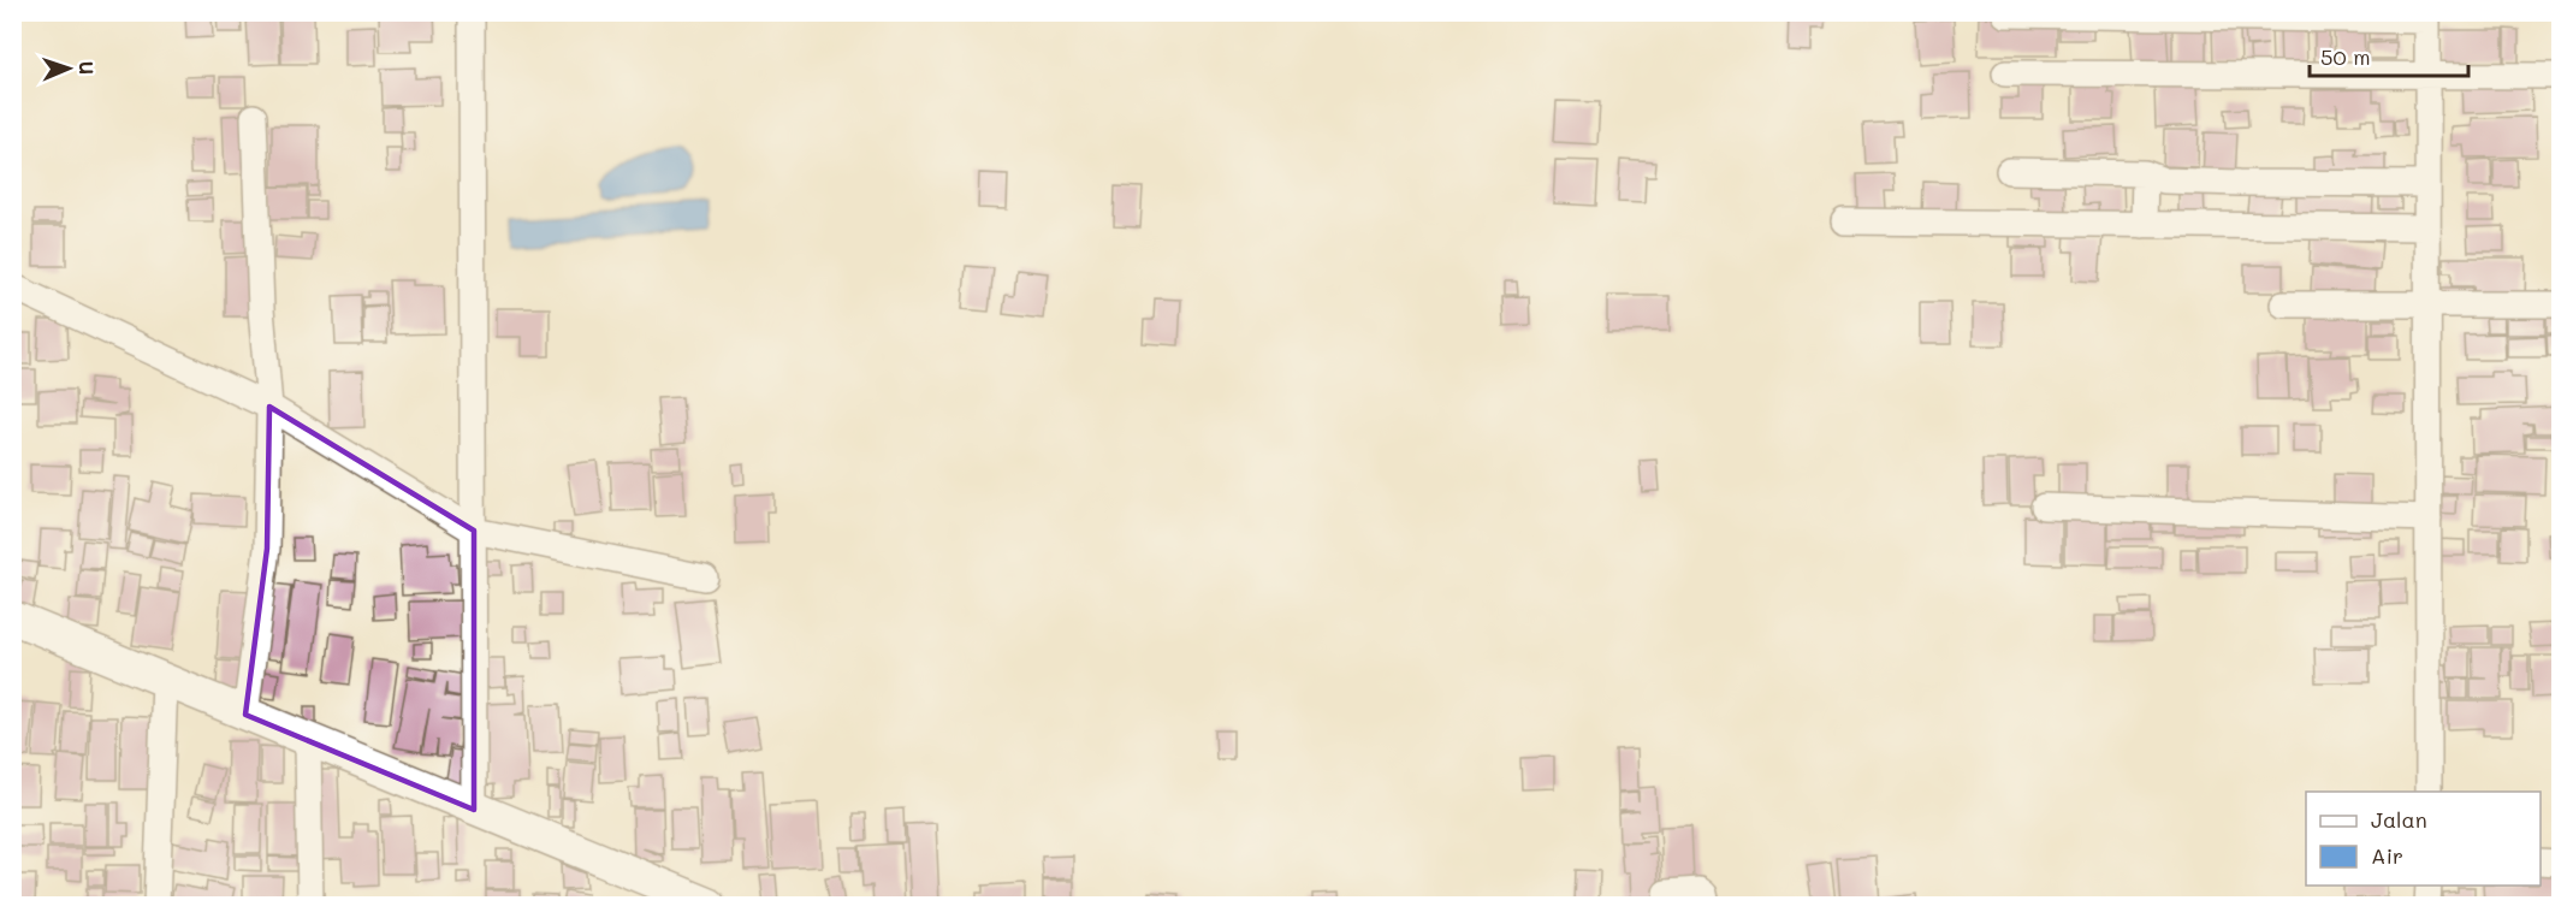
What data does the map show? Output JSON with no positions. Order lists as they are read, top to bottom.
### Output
{
  "legend": ["Jalan", "Air"],
  "scale_bar": "50 m",
  "north": "right"
}
